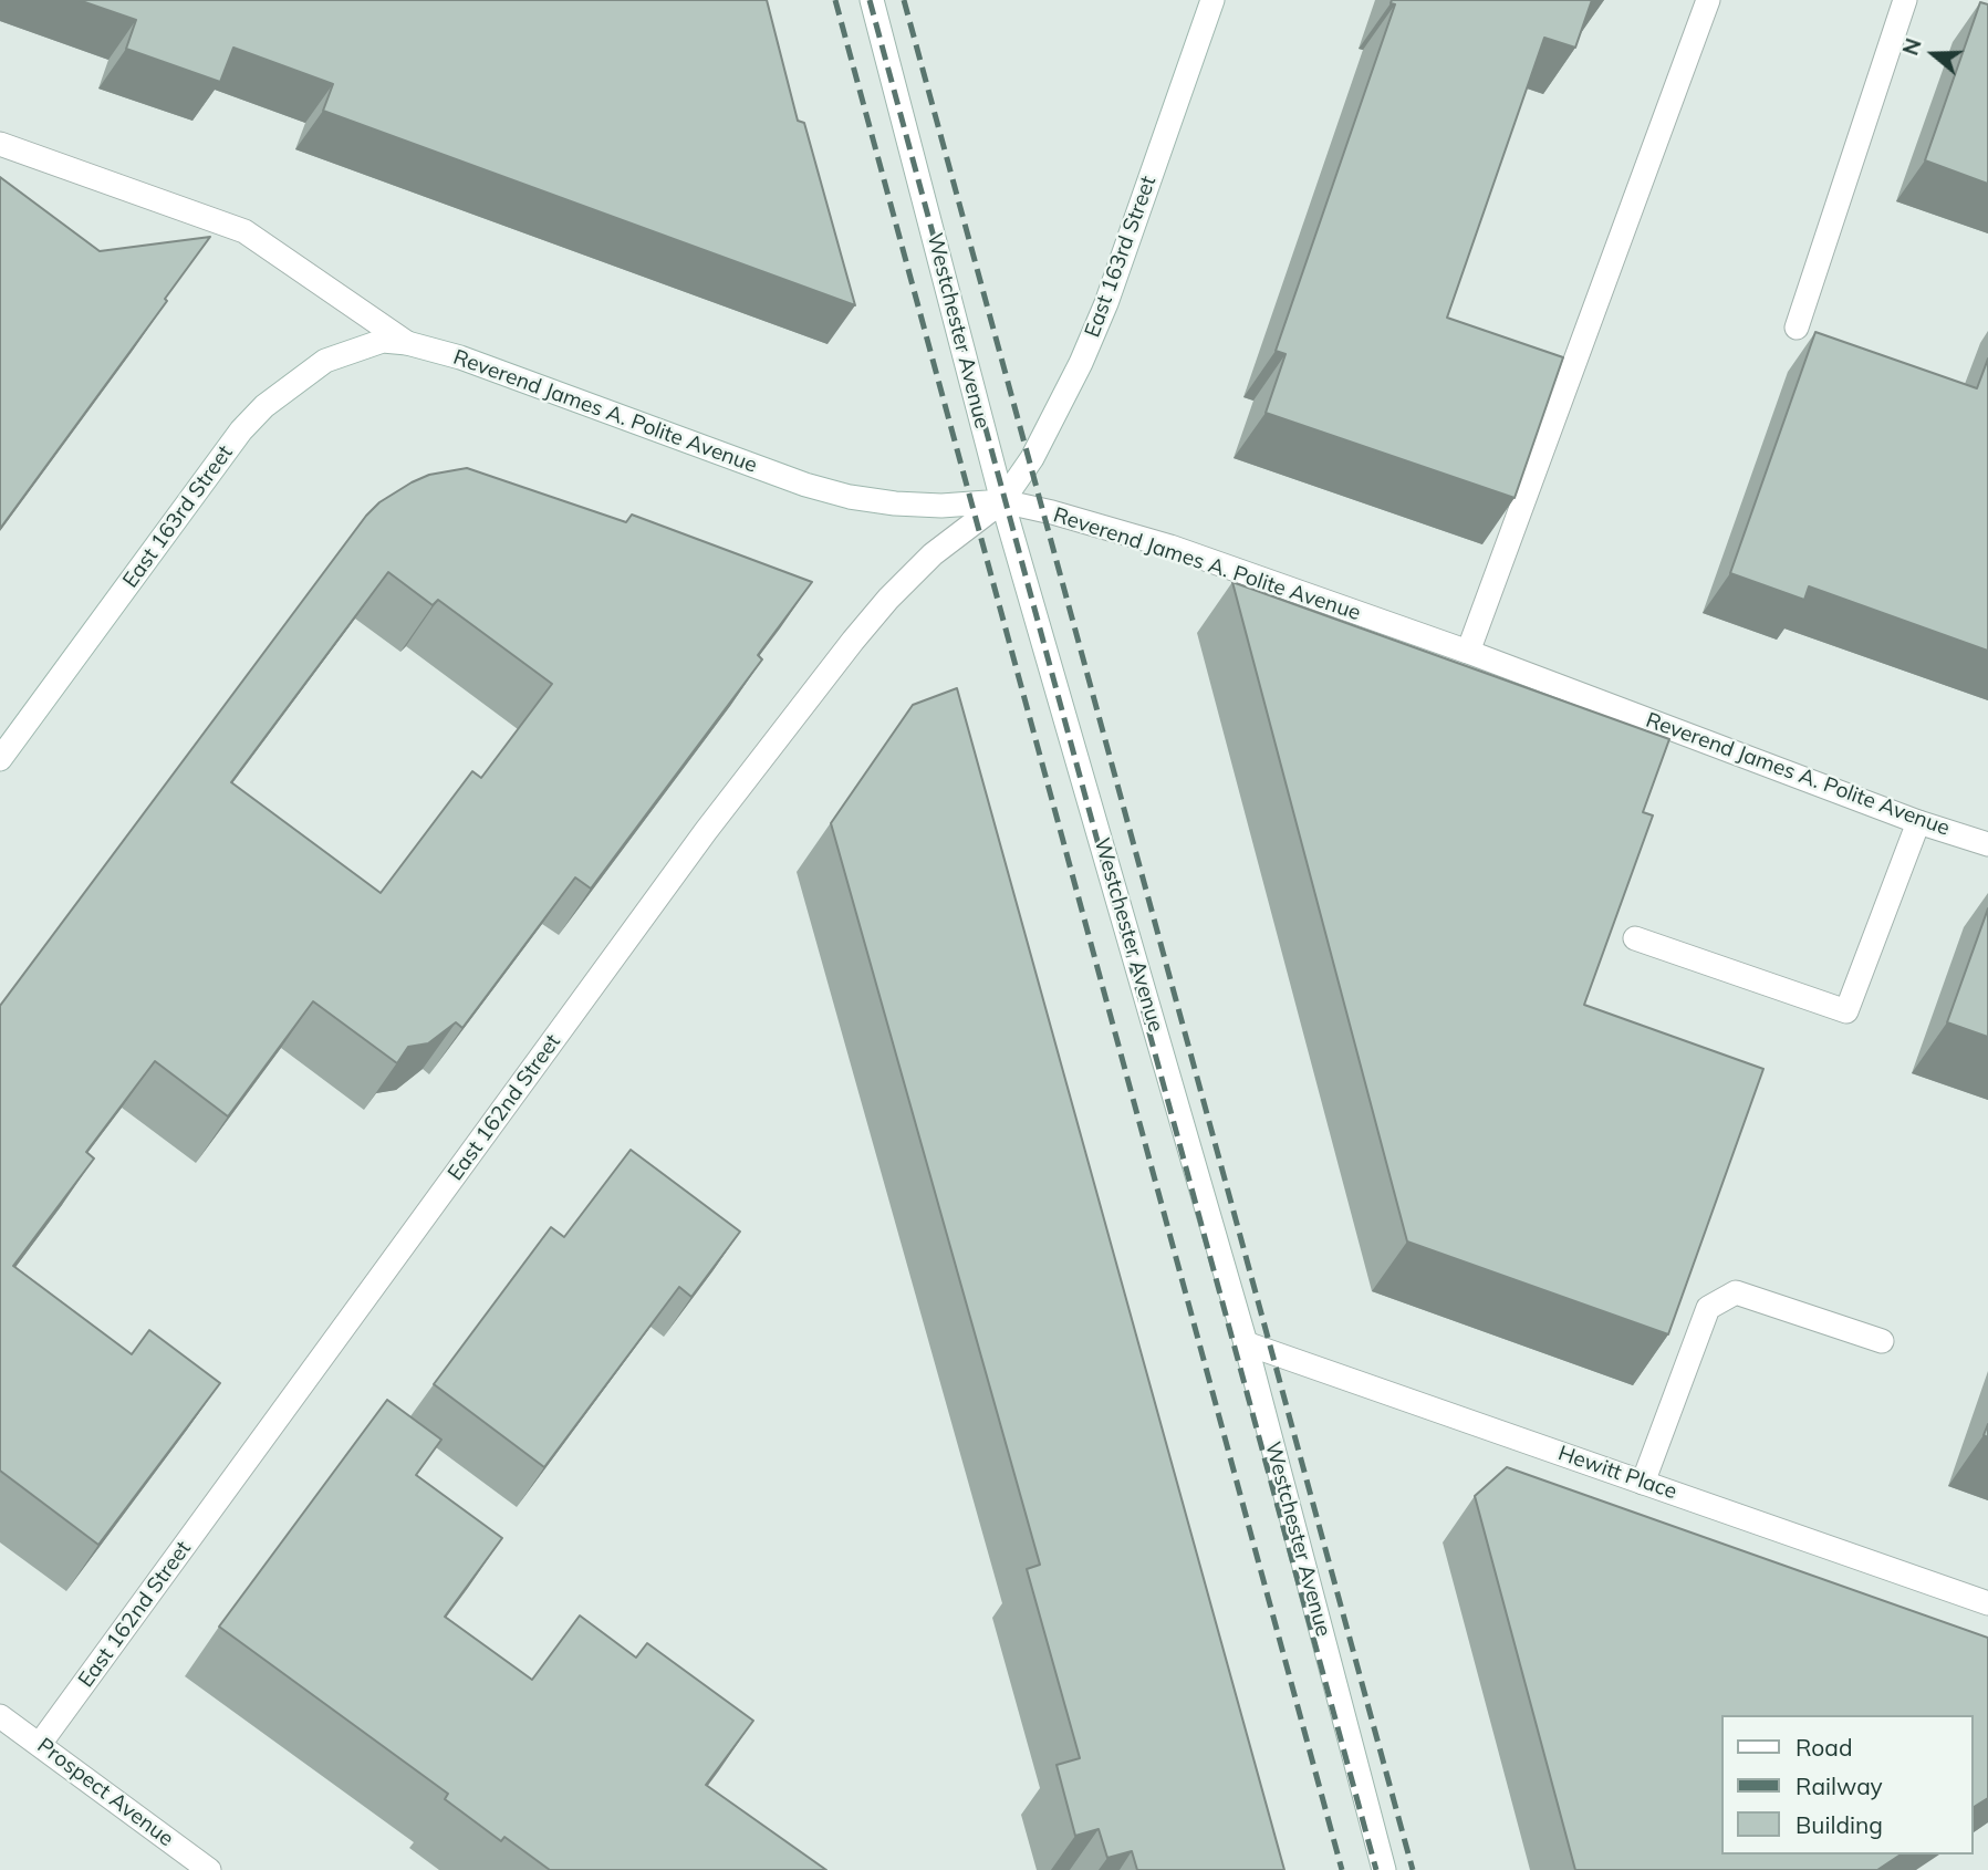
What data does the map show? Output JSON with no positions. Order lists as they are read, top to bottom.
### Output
{
  "streets": {
    "street": [
      "East 163rd Street",
      "Westchester Avenue",
      "Reverend James A. Polite Avenue",
      "East 162nd Street",
      "Hewitt Place",
      "Prospect Avenue"
    ]
  },
  "crossings": [
    ["East 163rd Street", "Westchester Avenue"],
    ["East 163rd Street", "Reverend James A. Polite Avenue"],
    ["East 163rd Street", "East 162nd Street"],
    ["Westchester Avenue", "Reverend James A. Polite Avenue"],
    ["Westchester Avenue", "East 162nd Street"],
    ["Westchester Avenue", "Hewitt Place"],
    ["Reverend James A. Polite Avenue", "East 162nd Street"],
    ["East 162nd Street", "Prospect Avenue"]
  ],
  "legend": ["Road", "Railway", "Building"],
  "north": "left"
}
